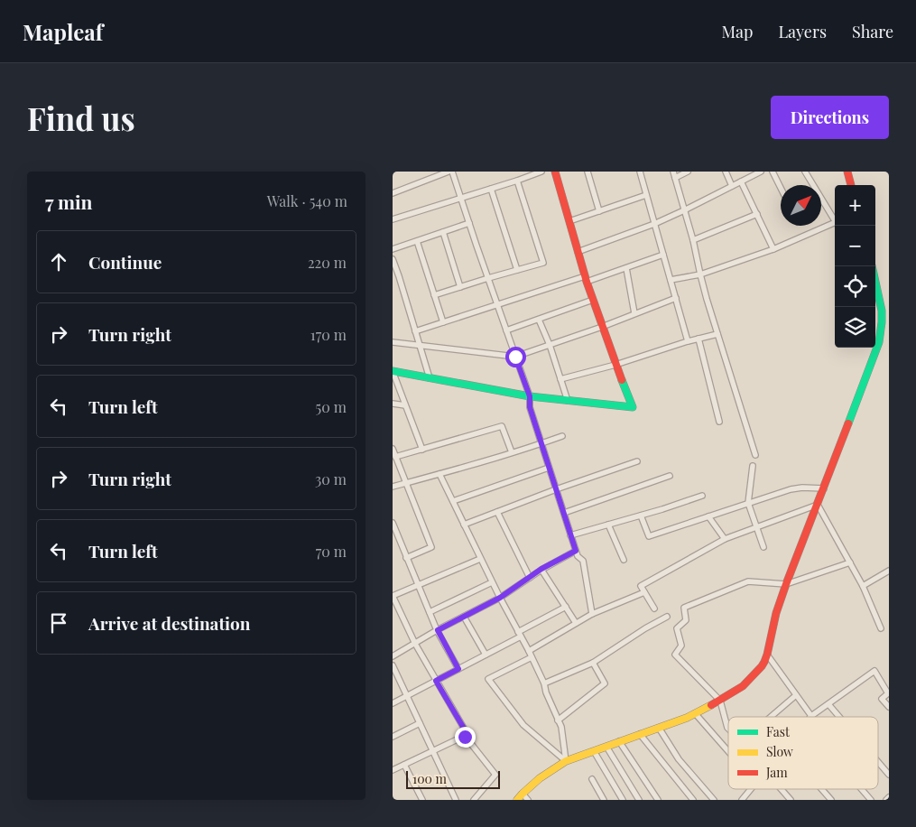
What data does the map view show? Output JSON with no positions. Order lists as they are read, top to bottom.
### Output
{
  "legend": ["Fast", "Slow", "Jam"],
  "scale_bar": "100 m",
  "north": "top right",
  "page": {
    "header": "Mapleaf",
    "nav": ["Map", "Layers", "Share"],
    "buttons": "Directions",
    "title": "Find us",
    "heading": ["7 min", "Walk · 540 m"],
    "map_buttons": ["+", "−"],
    "list": [
      ["Continue", "220 m"],
      ["Turn right", "170 m"],
      ["Turn left", "50 m"],
      ["Turn right", "30 m"],
      ["Turn left", "70 m"],
      "Arrive at destination"
    ],
    "scale": "100 m"
  }
}
